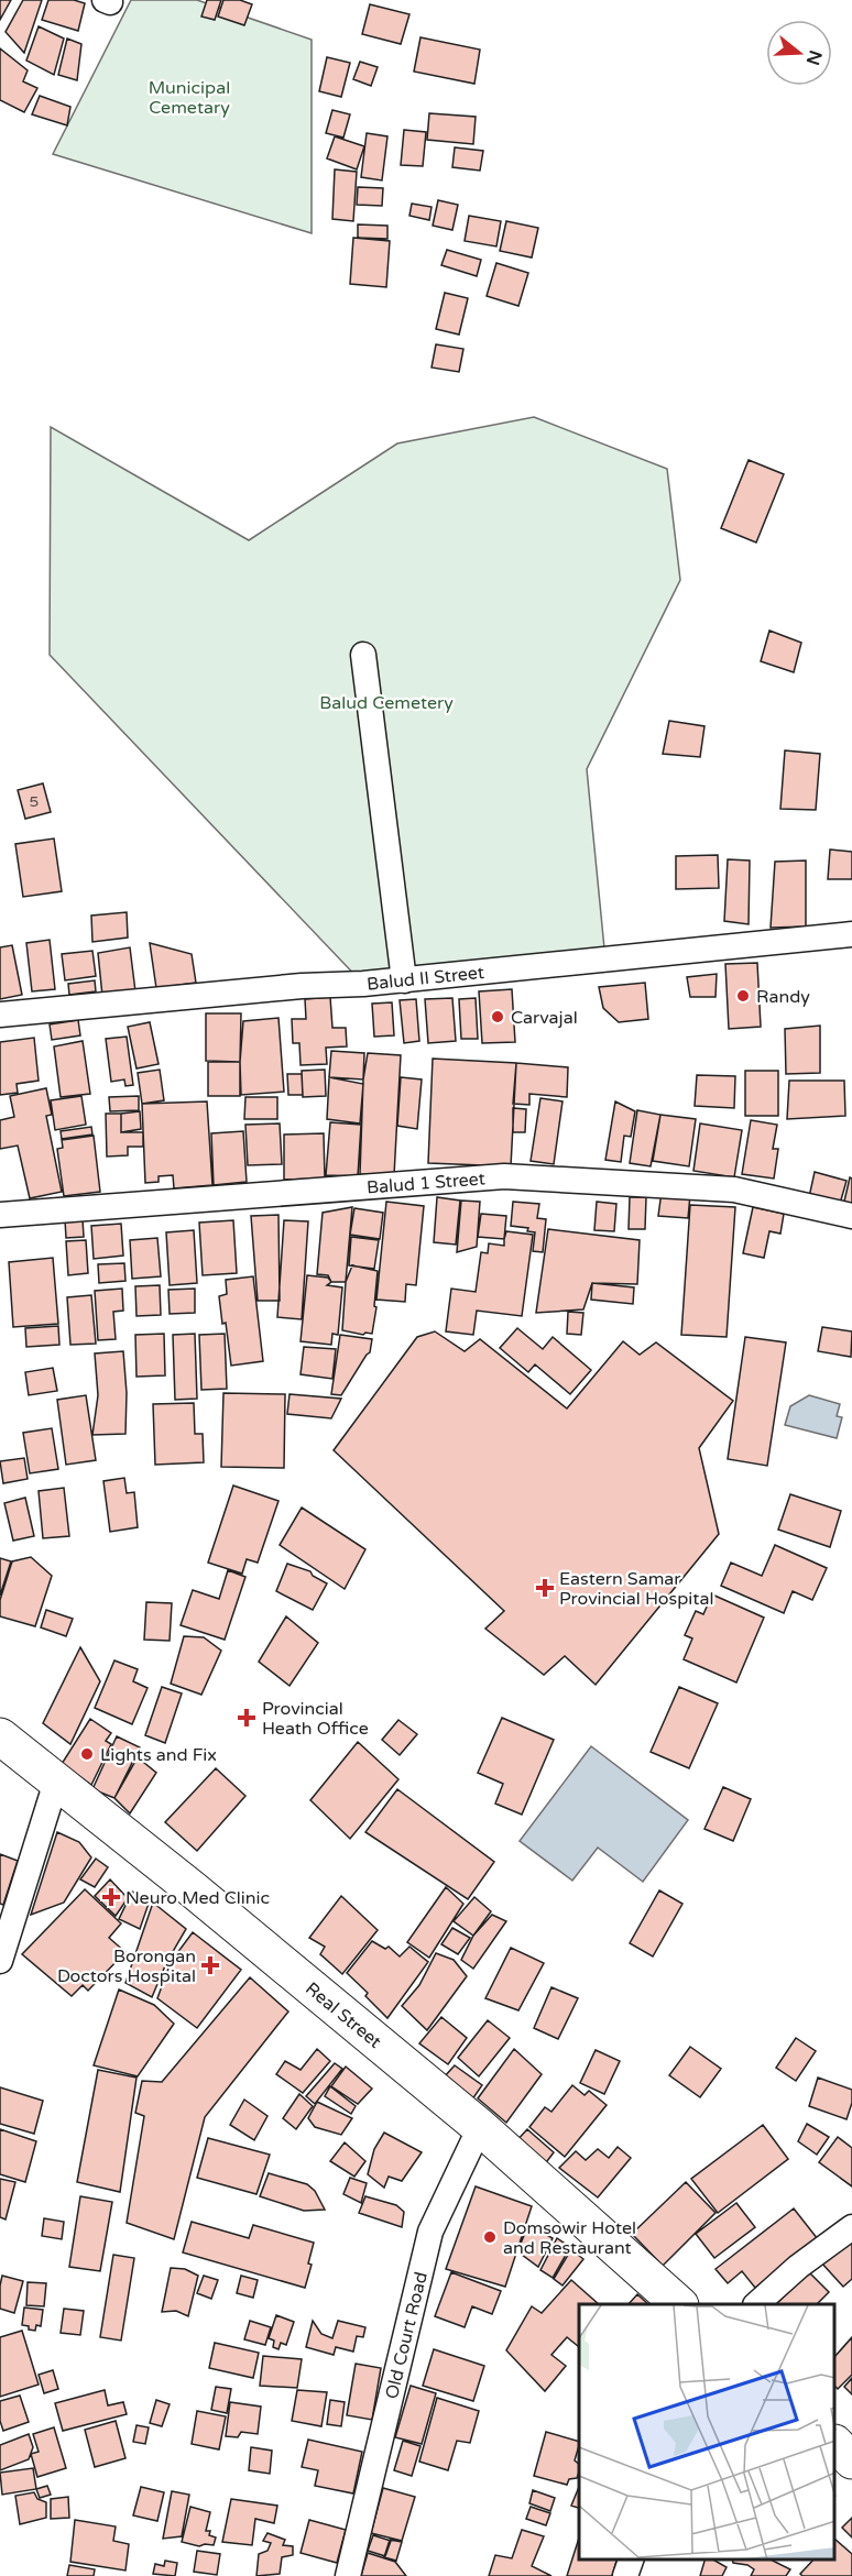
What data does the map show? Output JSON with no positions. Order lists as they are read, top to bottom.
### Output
{
  "streets": {
    "main road": ["Real Street"],
    "street": ["Balud II Street", "Balud 1 Street", "Old Court Road"]
  },
  "crossings": [
    ["Real Street", "Old Court Road"]
  ],
  "parks": ["Municipal Cemetary", "Balud Cemetery"],
  "places": {
    "other": [
      "Randy",
      "Carvajal",
      "Lights and Fix",
      "Domsowir Hotel and Restaurant"
    ],
    "health": [
      "Eastern Samar Provincial Hospital",
      "Provincial Heath Office",
      "Neuro Med Clinic",
      "Borongan Doctors Hospital"
    ]
  },
  "house_numbers": ["5"],
  "north": "right"
}
